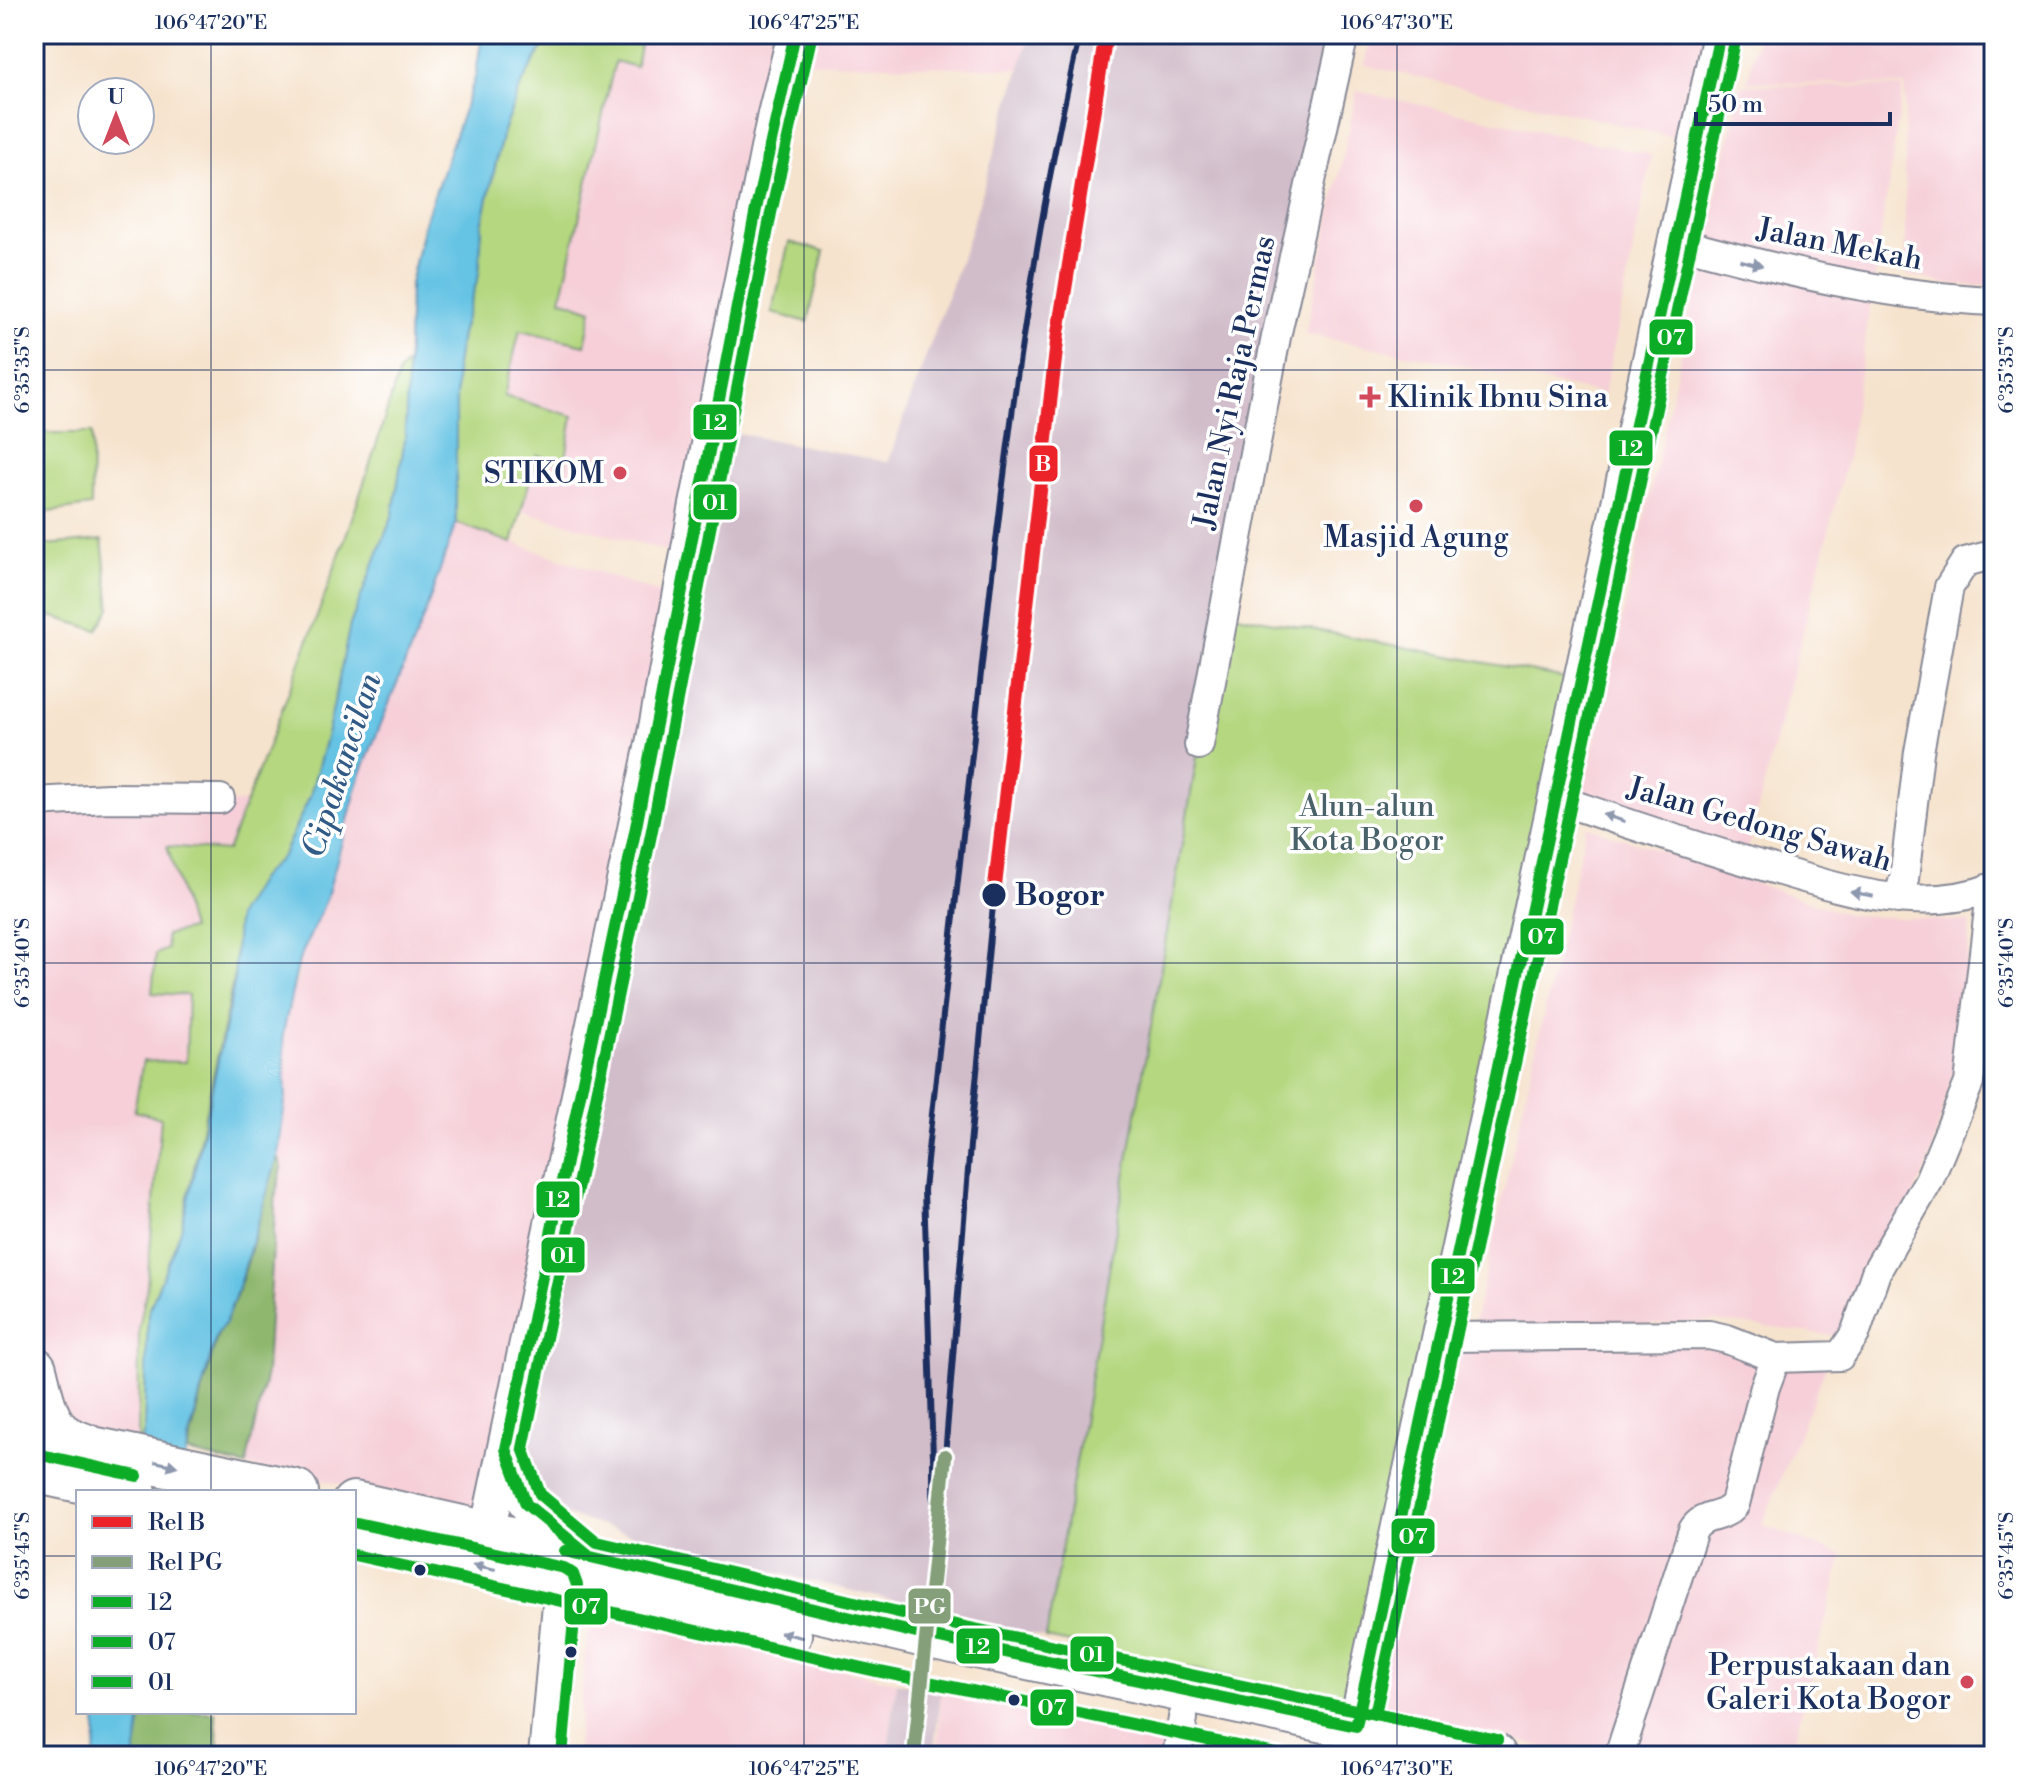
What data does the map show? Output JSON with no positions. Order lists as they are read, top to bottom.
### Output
{
  "streets": {
    "street": ["Jalan Mekah", "Jalan Nyi Raja Permas", "Jalan Gedong Sawah"]
  },
  "one_way": ["Jalan Mekah", "Jalan Gedong Sawah"],
  "water": ["Cipakancilan"],
  "parks": ["Alun-alun Kota Bogor"],
  "places": {
    "health": ["Klinik Ibnu Sina"],
    "other": [
      "STIKOM",
      "Masjid Agung",
      "Bogor",
      "Perpustakaan dan Galeri Kota Bogor"
    ]
  },
  "lines": [
    "rail line B",
    "transit line 12",
    "transit line 07",
    "transit line 01",
    "rail line PG"
  ],
  "legend": [
    "Rel B",
    "Rel PG",
    "12",
    "07",
    "01"
  ],
  "scale_bar": "50 m",
  "north": "top",
  "coordinates": [
    "106°47'20\"E",
    "106°47'25\"E",
    "106°47'30\"E",
    "6°35'35\"S",
    "6°35'40\"S",
    "6°35'45\"S"
  ]
}
